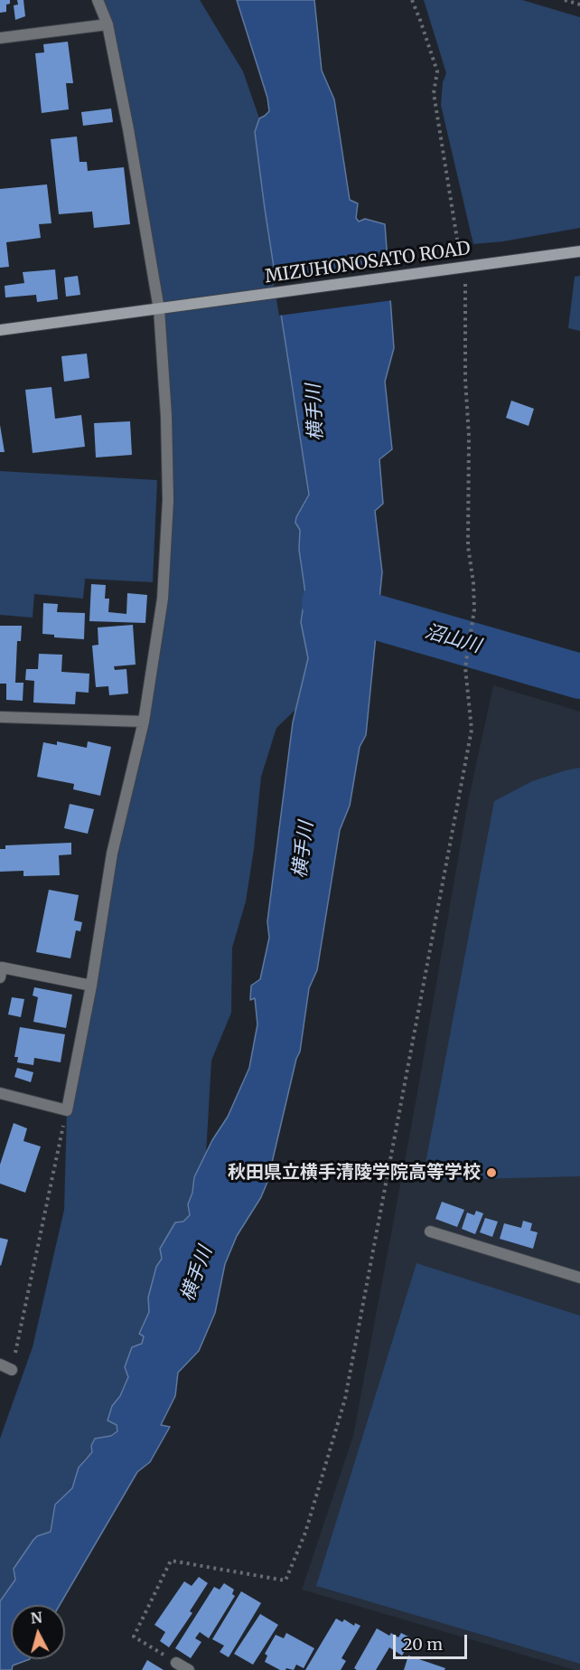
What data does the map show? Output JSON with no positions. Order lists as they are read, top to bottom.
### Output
{
  "streets": {
    "street": ["MIZUHONOSATO ROAD"]
  },
  "water": ["横手川", "沼山川"],
  "places": ["秋田県立横手清陵学院高等学校"],
  "scale_bar": "20 m",
  "north": "top"
}
